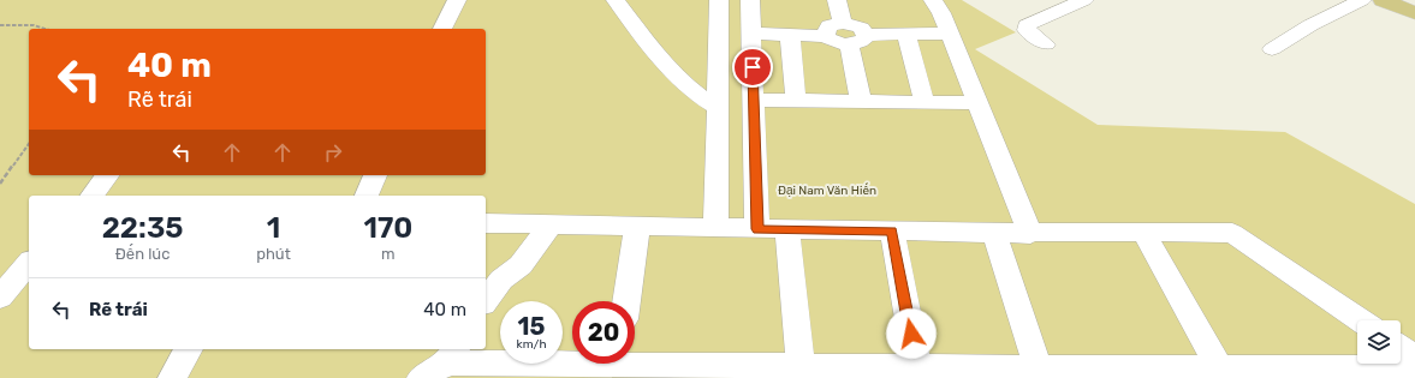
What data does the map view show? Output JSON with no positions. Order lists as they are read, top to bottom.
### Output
{
  "parks": ["Đại Nam Văn Hiến"],
  "page": {
    "turn": ["40 m", "Rẽ trái"],
    "eta": [
      "22:35",
      "Đến lúc",
      "1",
      "phút",
      "170",
      "m"
    ],
    "list": [
      {
        "name": "Rẽ trái",
        "value": "40 m"
      }
    ],
    "speed": "15 km/h",
    "limit": "20"
  }
}
